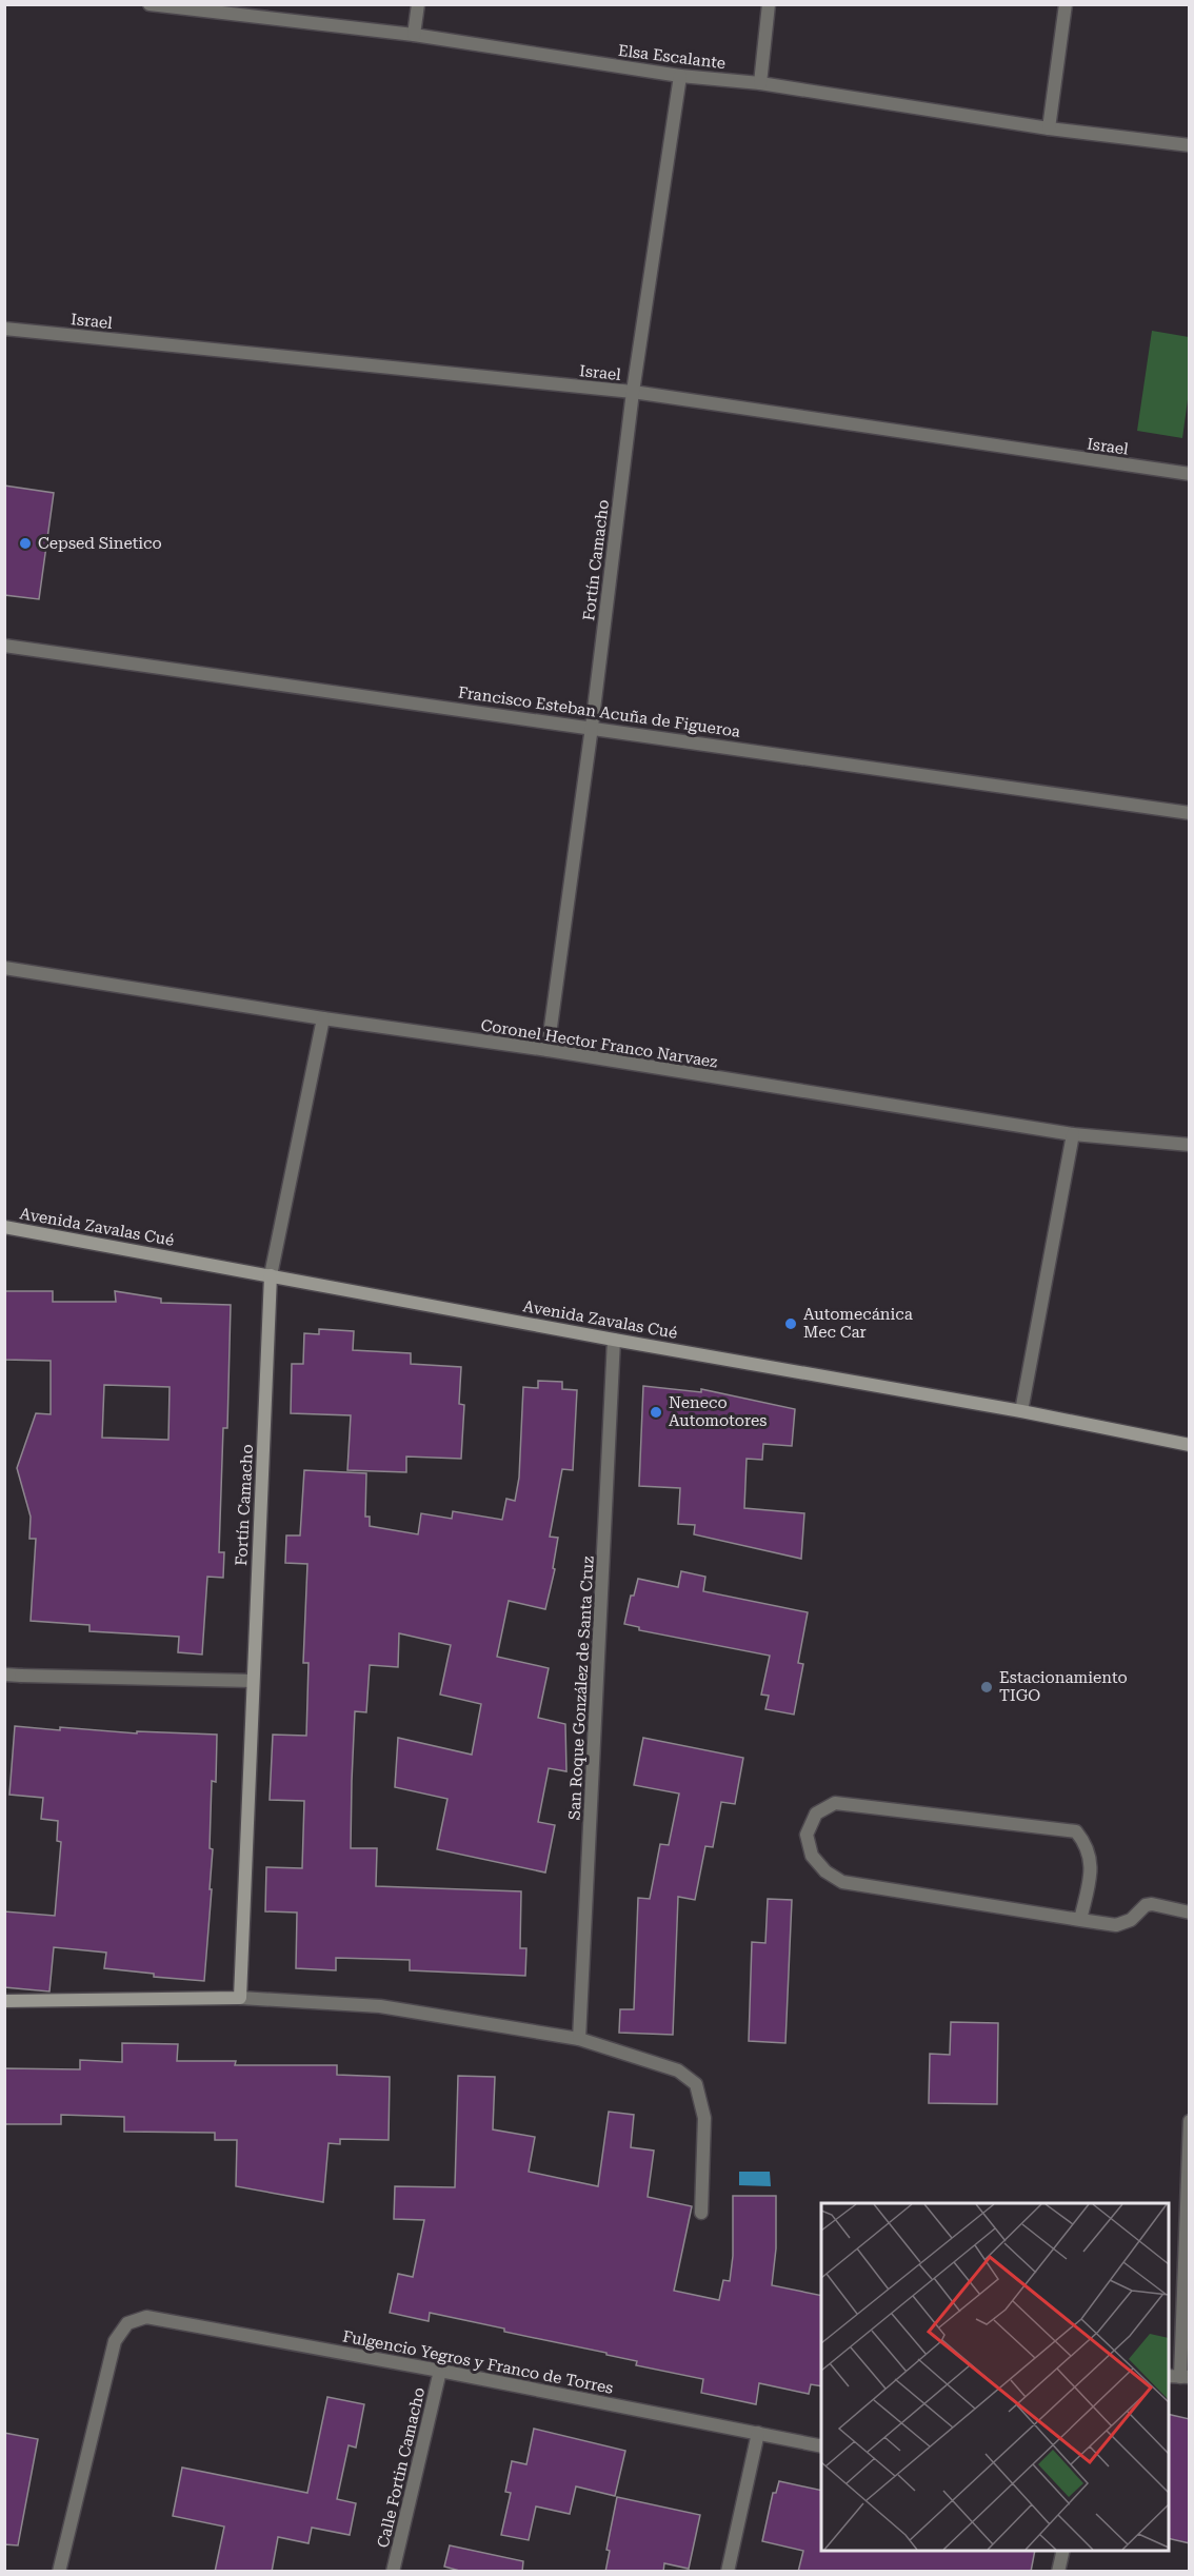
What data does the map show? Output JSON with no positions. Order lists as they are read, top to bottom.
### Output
{
  "streets": {
    "main road": ["Fortín Camacho", "Avenida Zavalas Cué"],
    "street": [
      "Elsa Escalante",
      "Israel",
      "Francisco Esteban Acuña de Figueroa",
      "Coronel Hector Franco Narvaez",
      "San Roque González de Santa Cruz",
      "Fulgencio Yegros y Franco de Torres",
      "Calle Fortin Camacho"
    ]
  },
  "crossings": [
    ["Elsa Escalante", "Fortín Camacho"],
    ["Israel", "Fortín Camacho"],
    ["Fortín Camacho", "Francisco Esteban Acuña de Figueroa"],
    ["Fortín Camacho", "Coronel Hector Franco Narvaez"],
    ["Fortín Camacho", "Avenida Zavalas Cué"],
    ["Avenida Zavalas Cué", "San Roque González de Santa Cruz"],
    ["Fulgencio Yegros y Franco de Torres", "Calle Fortin Camacho"]
  ],
  "places": [
    "Cepsed Sinetico",
    "Automecánica Mec Car",
    "Neneco Automotores",
    "Estacionamiento TIGO"
  ]
}
